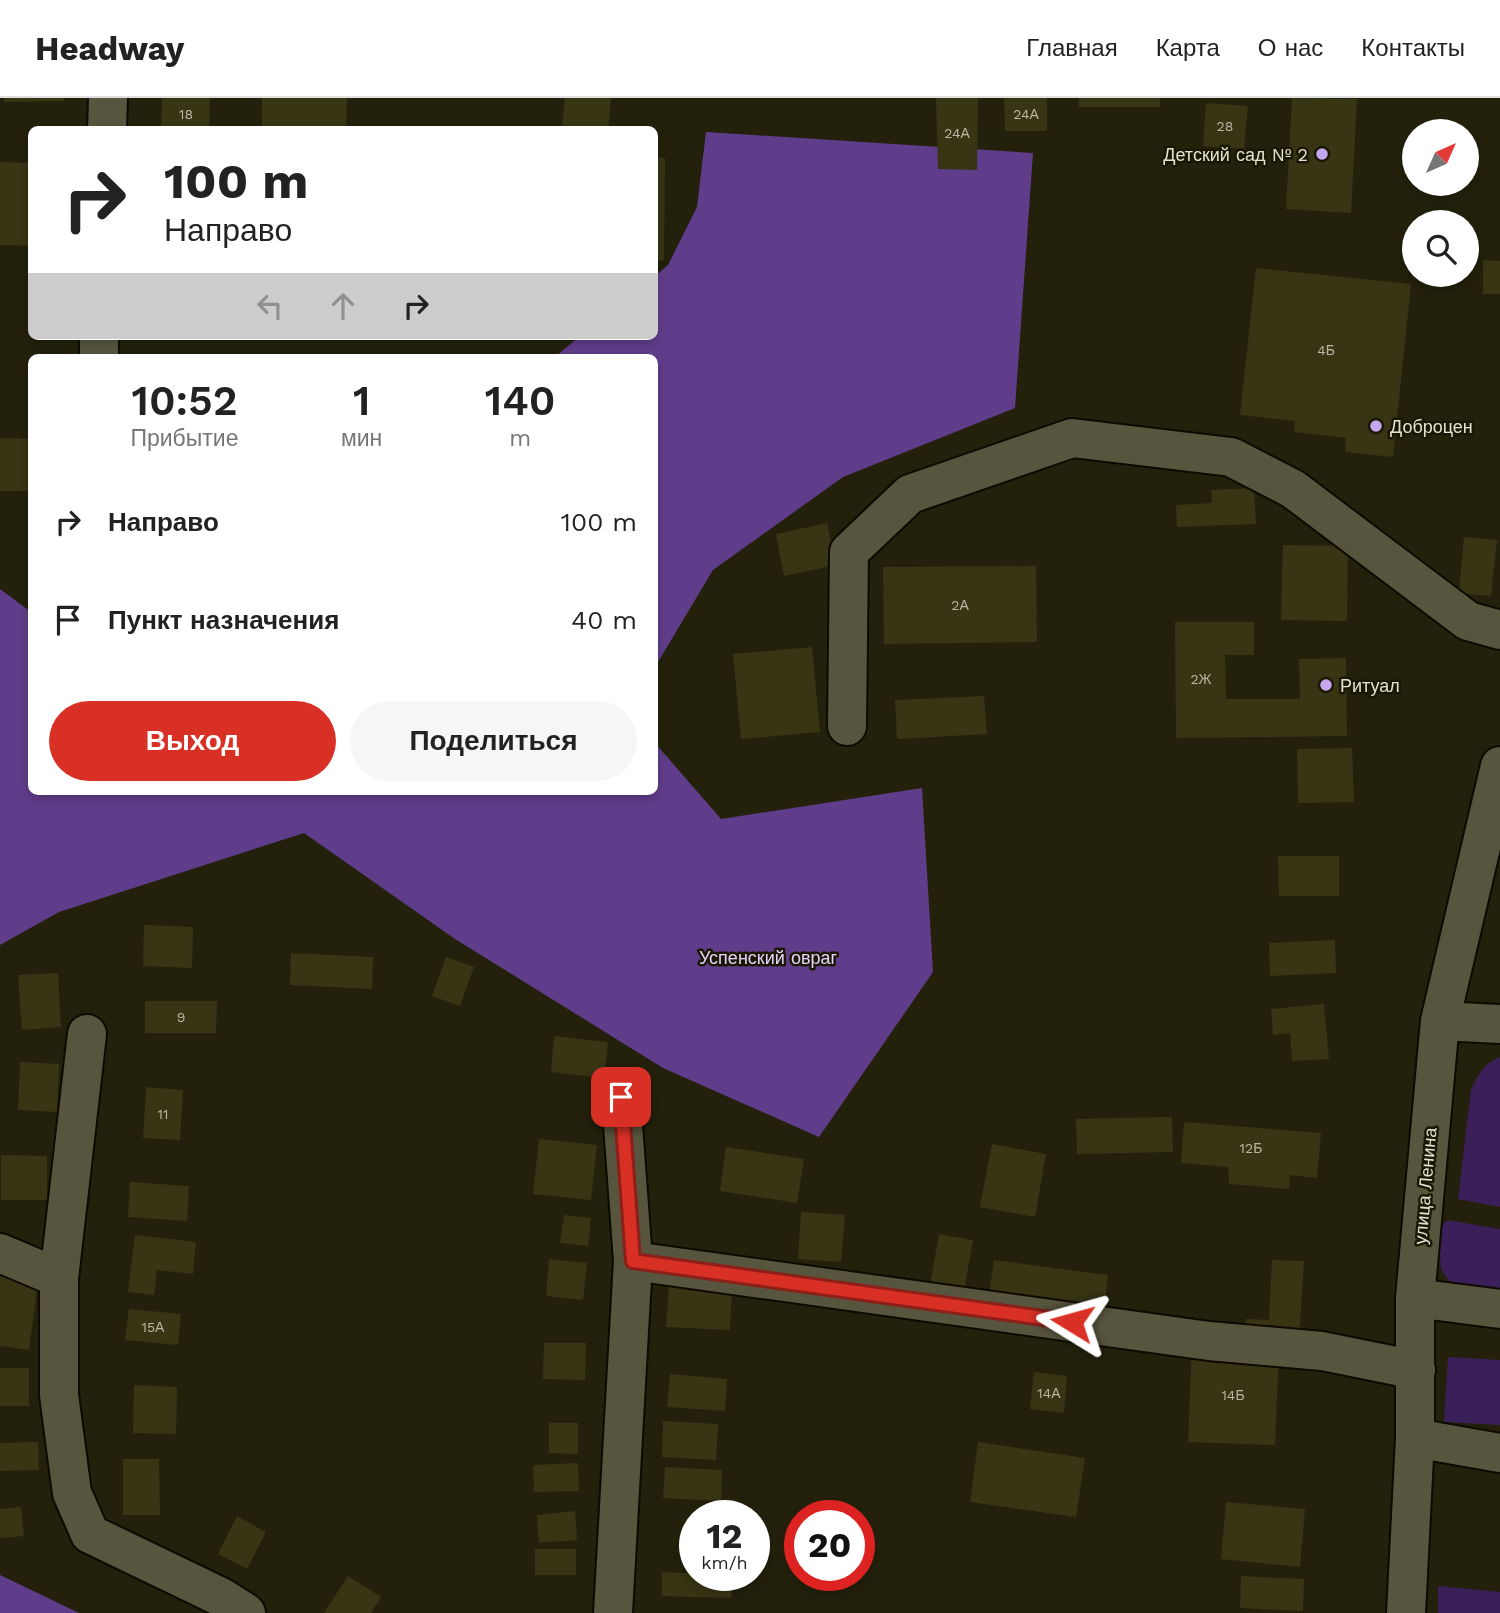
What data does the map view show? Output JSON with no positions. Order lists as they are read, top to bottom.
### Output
{
  "streets": {
    "street": ["улица Ленина"]
  },
  "parks": ["Успенский овраг"],
  "places": ["Детский сад № 2", "Доброцен", "Ритуал"],
  "house_numbers": [
    "18",
    "24А",
    "28",
    "24А",
    "4Б",
    "2А",
    "2Ж",
    "9",
    "11",
    "12Б",
    "15А",
    "14А",
    "14Б"
  ],
  "north": "top right",
  "page": {
    "header": "Headway",
    "nav": [
      "Главная",
      "Карта",
      "О нас",
      "Контакты"
    ],
    "turn": ["100 m", "Направо"],
    "eta": [
      "10:52",
      "Прибытие",
      "1",
      "мин",
      "140",
      "m"
    ],
    "list": [
      {
        "name": "Направо",
        "value": "100 m"
      },
      {
        "name": "Пункт назначения",
        "value": "40 m"
      }
    ],
    "buttons": ["Выход", "Поделиться"],
    "speed": "12 km/h",
    "limit": "20"
  }
}
